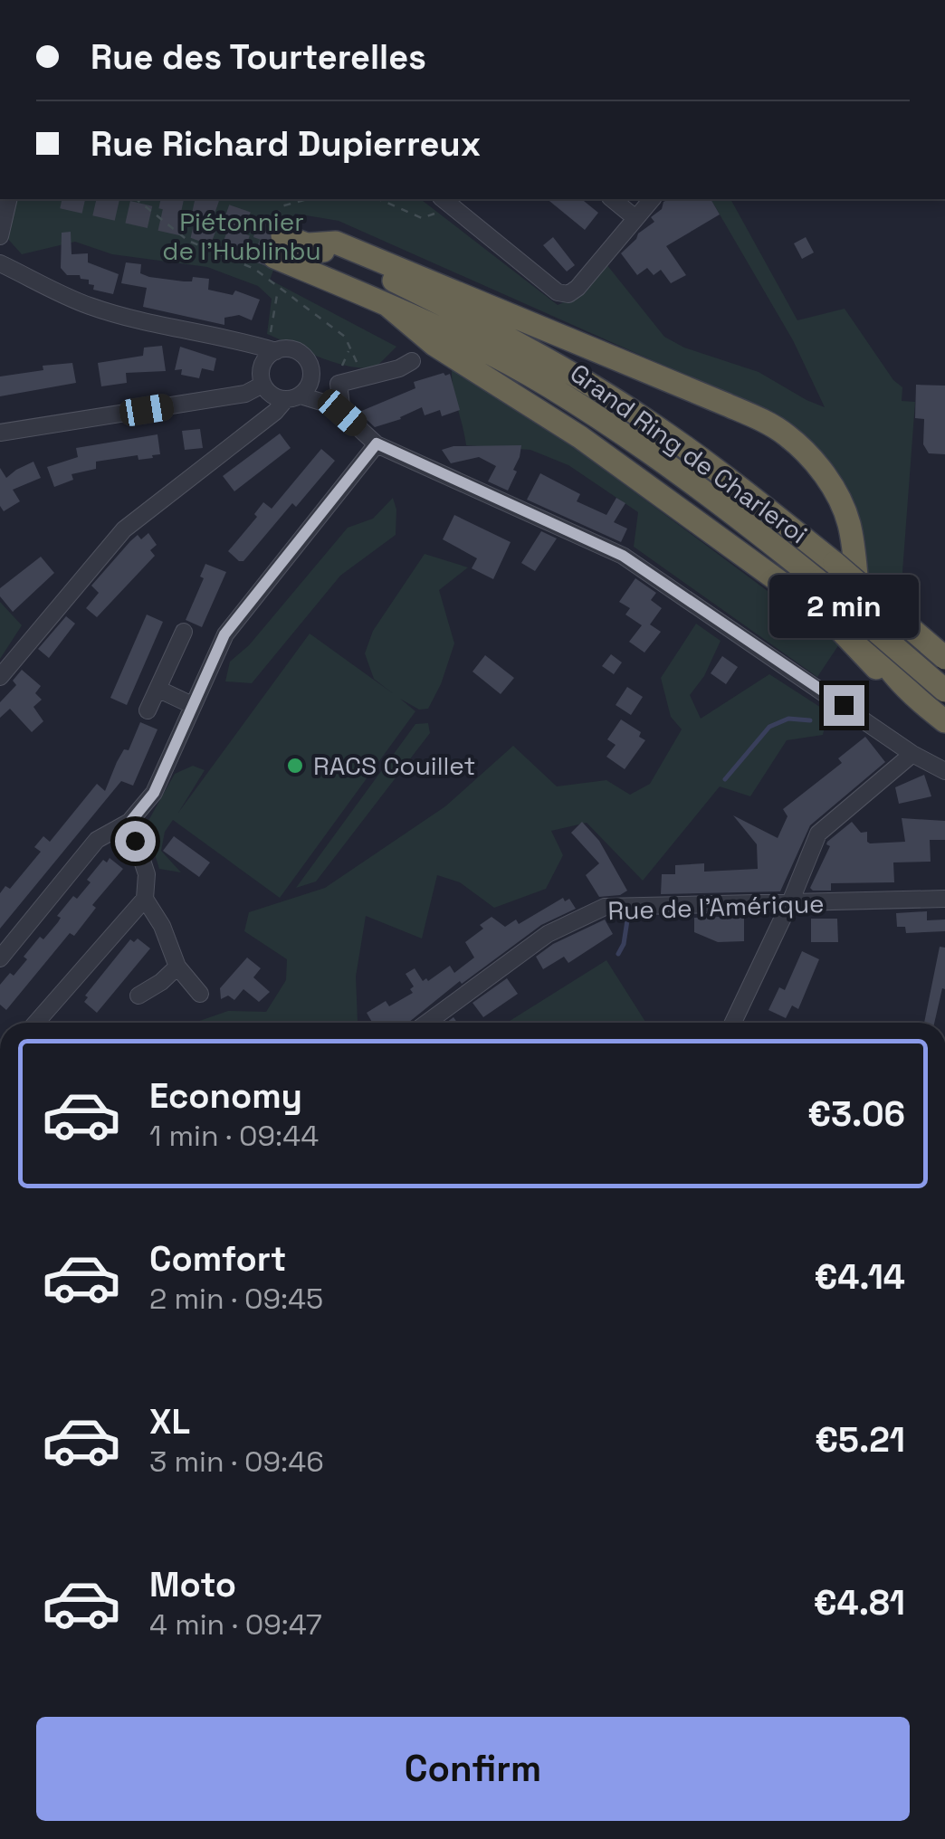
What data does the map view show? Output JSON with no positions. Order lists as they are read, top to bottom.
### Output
{
  "streets": {
    "highway": ["Grand Ring de Charleroi"],
    "street": ["Rue de l'Amérique"]
  },
  "parks": ["Piétonnier de l'Hublinbu"],
  "places": ["RACS Couillet"],
  "page": {
    "banner": ["Rue des Tourterelles", "Rue Richard Dupierreux"],
    "bubble": "2 min",
    "list": [
      {
        "name": "Economy",
        "note": "1 min · 09:44",
        "value": "€3.06"
      },
      {
        "name": "Comfort",
        "note": "2 min · 09:45",
        "value": "€4.14"
      },
      {
        "name": "XL",
        "note": "3 min · 09:46",
        "value": "€5.21"
      },
      {
        "name": "Moto",
        "note": "4 min · 09:47",
        "value": "€4.81"
      }
    ],
    "buttons": "Confirm"
  }
}
